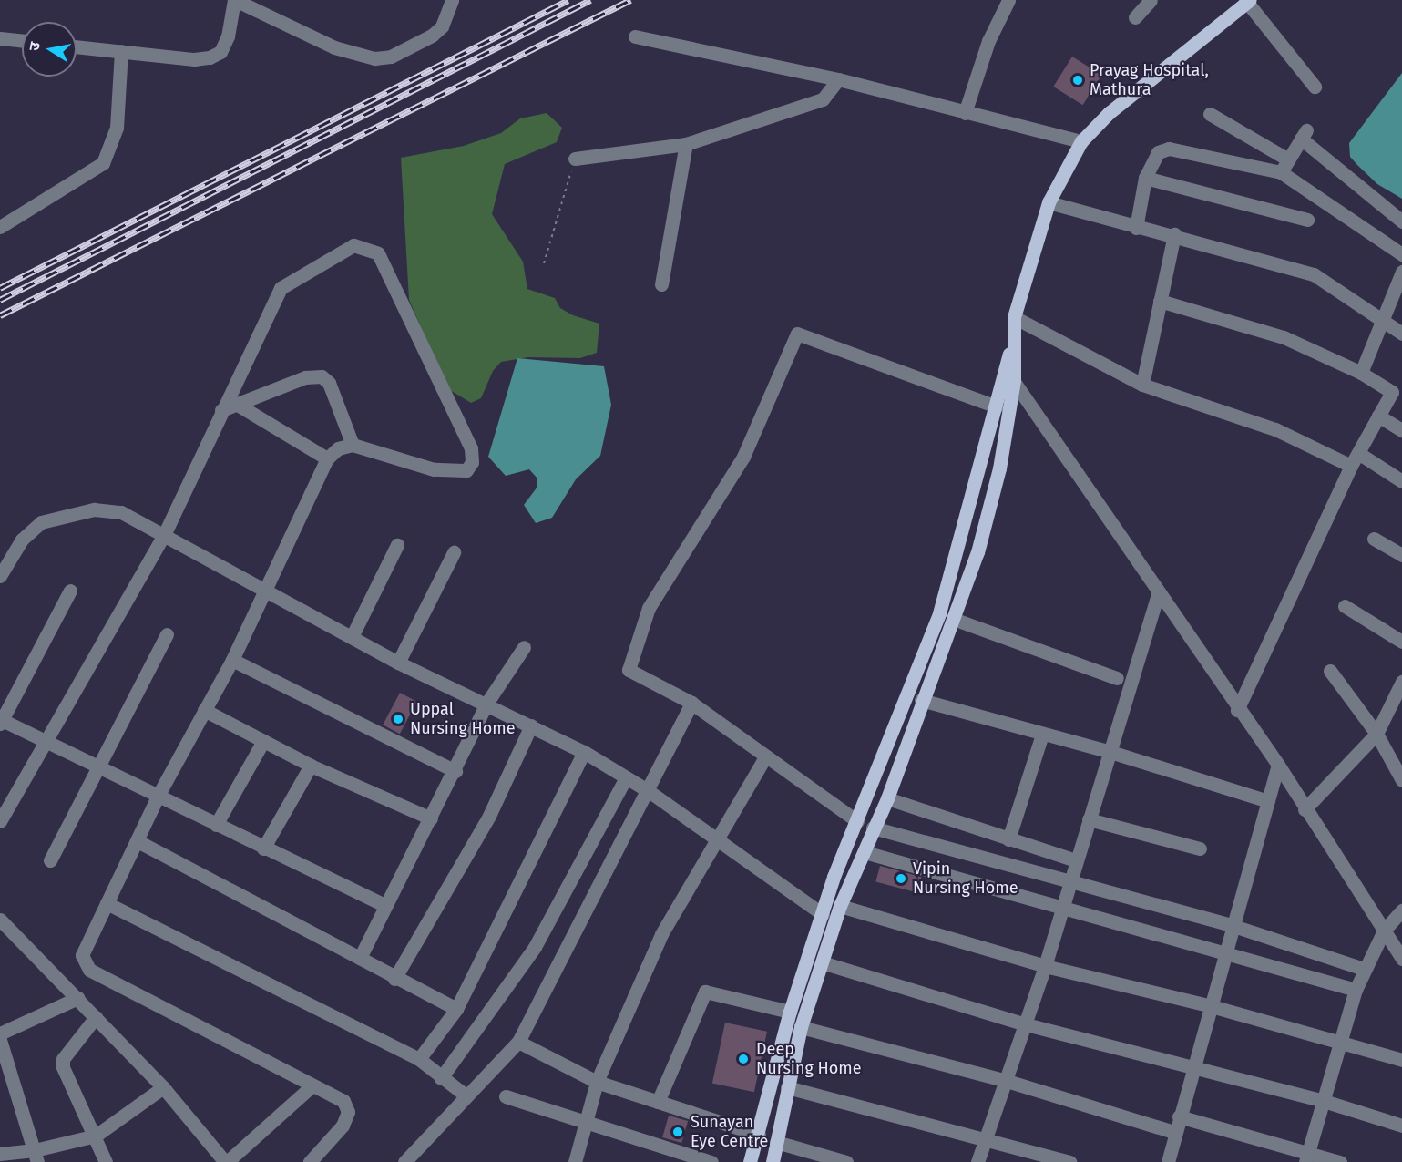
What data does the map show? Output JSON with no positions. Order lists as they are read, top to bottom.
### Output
{
  "places": [
    "Prayag Hospital, Mathura",
    "Uppal Nursing Home",
    "Vipin Nursing Home",
    "Deep Nursing Home",
    "Sunayan Eye Centre"
  ],
  "north": "left"
}
